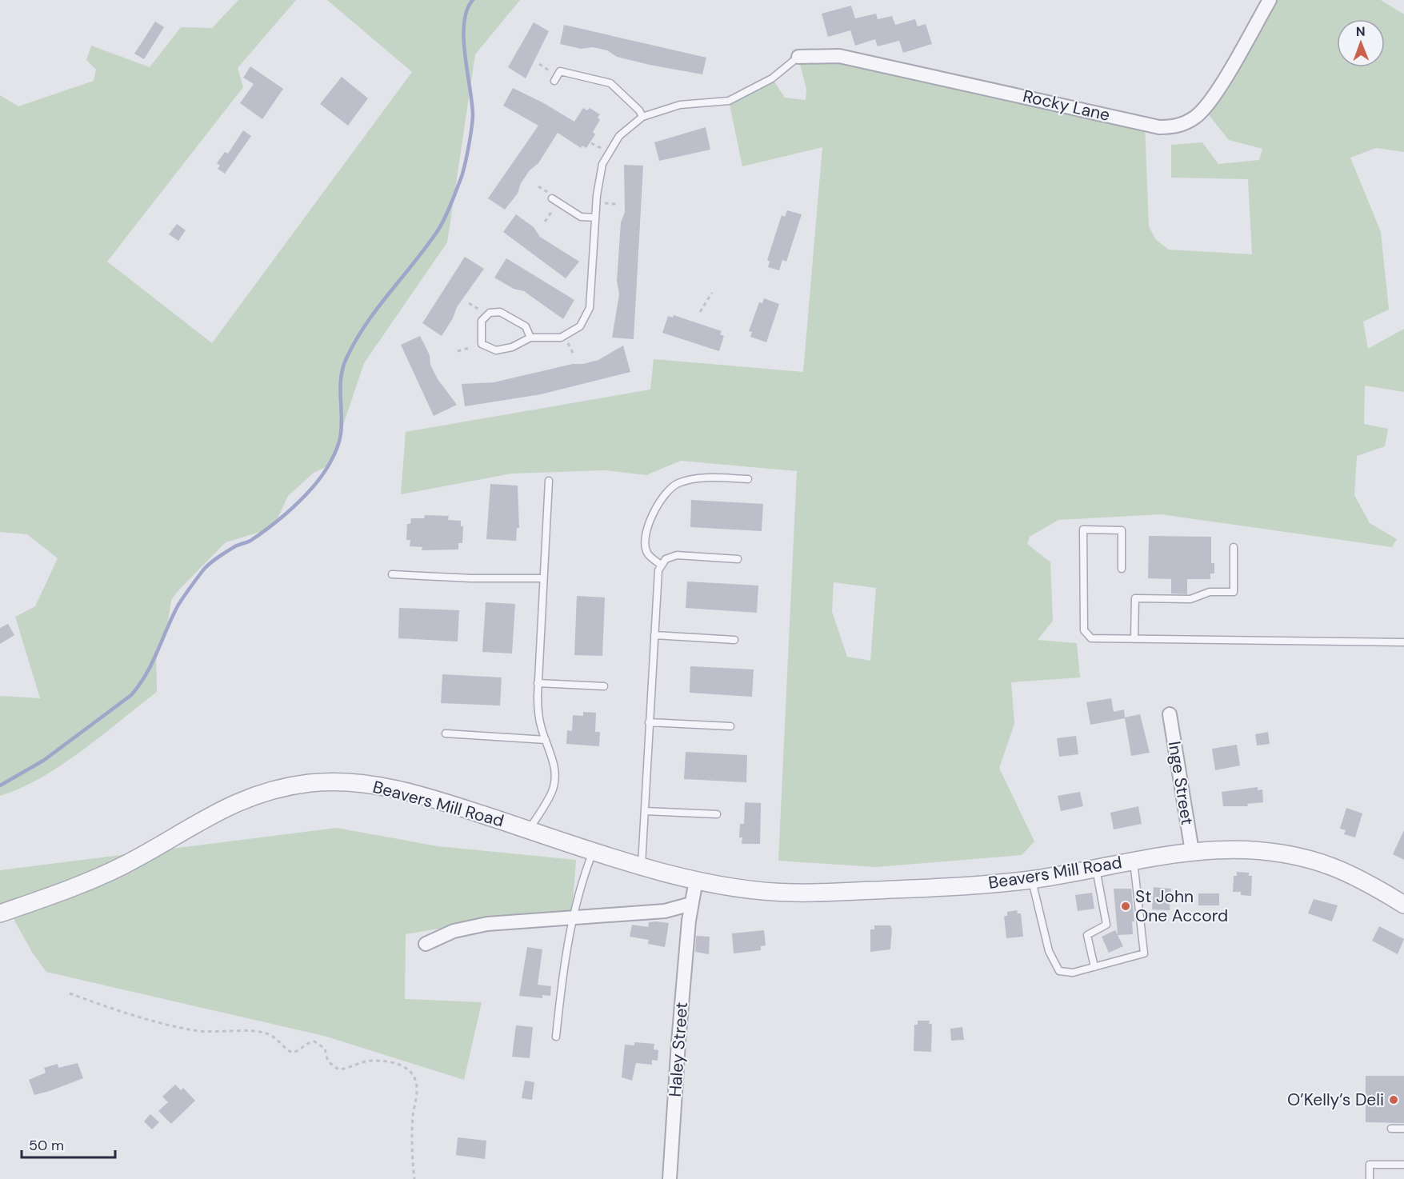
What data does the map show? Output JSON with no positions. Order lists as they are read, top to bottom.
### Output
{
  "streets": {
    "street": [
      "Rocky Lane",
      "Inge Street",
      "Beavers Mill Road",
      "Haley Street"
    ]
  },
  "crossings": [
    ["Inge Street", "Beavers Mill Road"]
  ],
  "places": ["St John One Accord", "O’Kelly’s Deli"],
  "scale_bar": "50 m",
  "north": "top"
}
